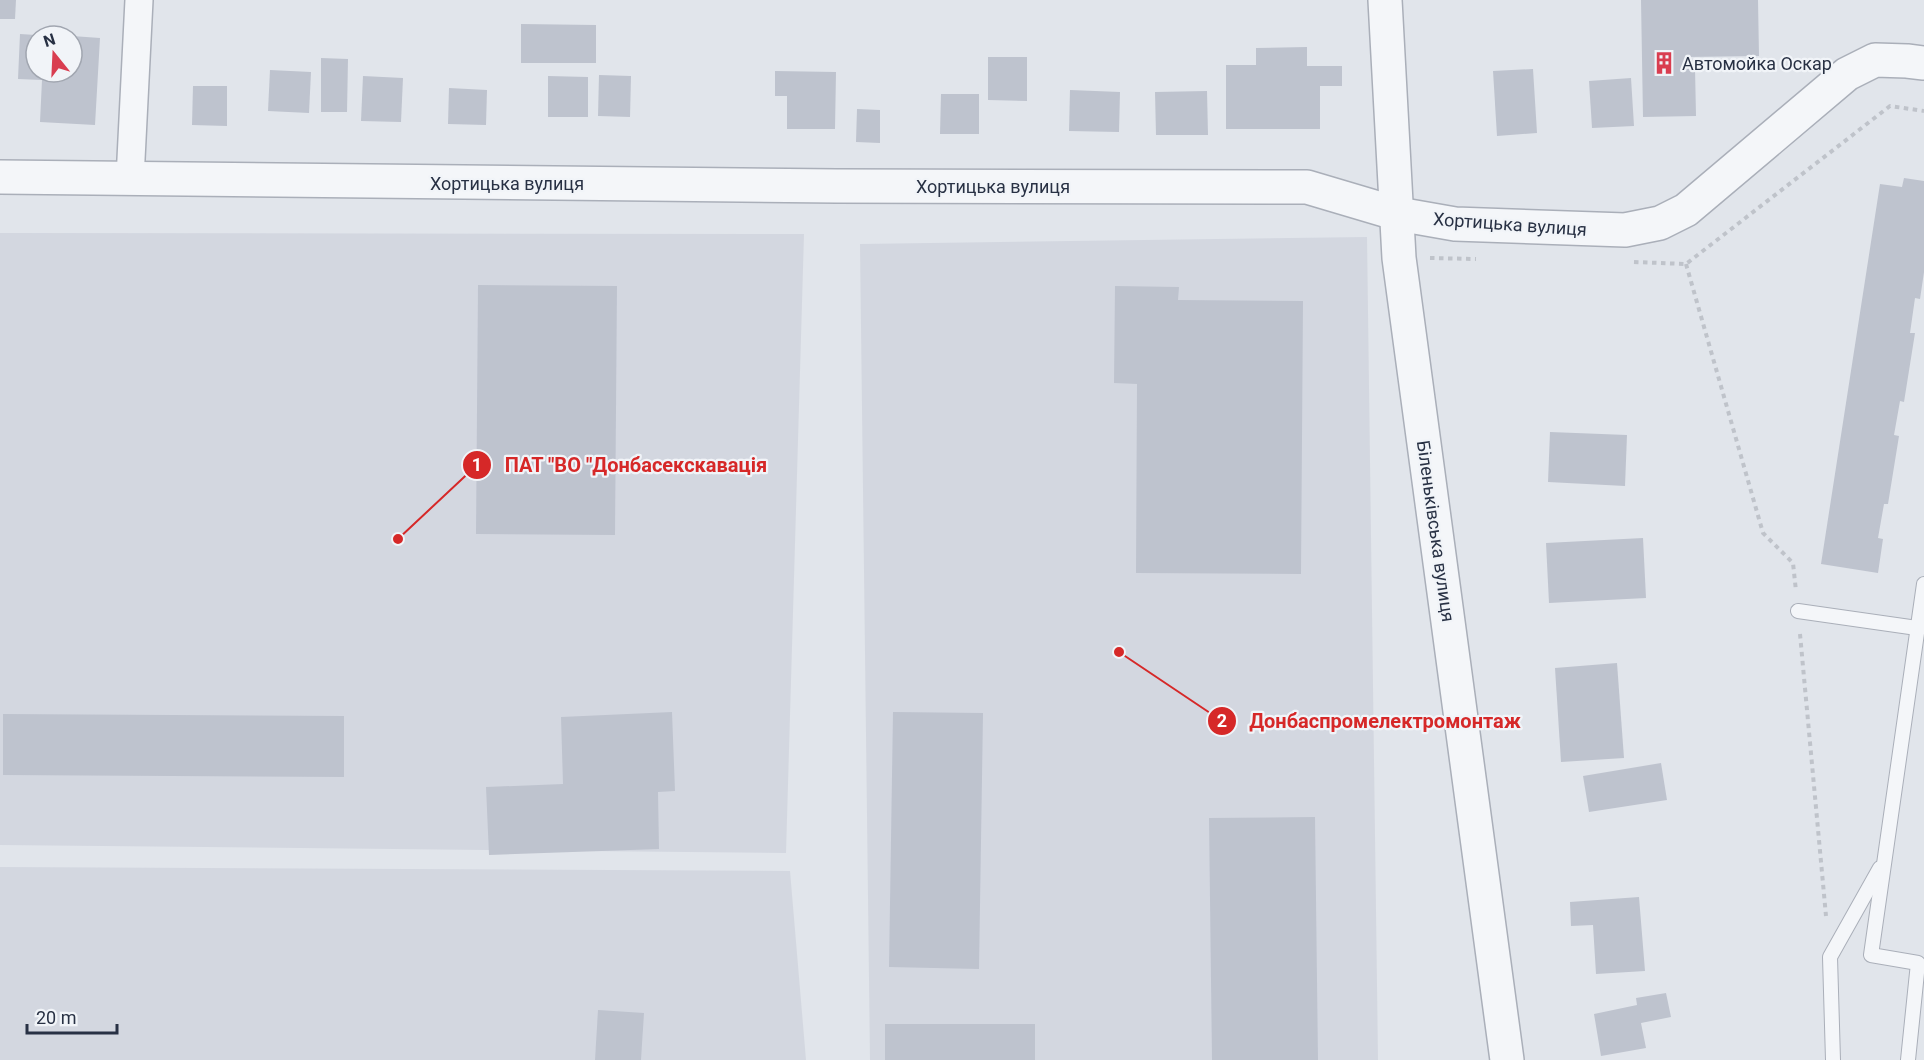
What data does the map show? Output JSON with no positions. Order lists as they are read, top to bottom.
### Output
{
  "streets": {
    "street": ["Хортицька вулиця", "Біленьківська вулиця"]
  },
  "crossings": [
    ["Хортицька вулиця", "Біленьківська вулиця"]
  ],
  "places": {
    "building": ["Автомойка Оскар"],
    "other": ["ПАТ \"ВО \"Донбасекскавація", "Донбаспромелектромонтаж"]
  },
  "scale_bar": "20 m",
  "north": "top"
}
